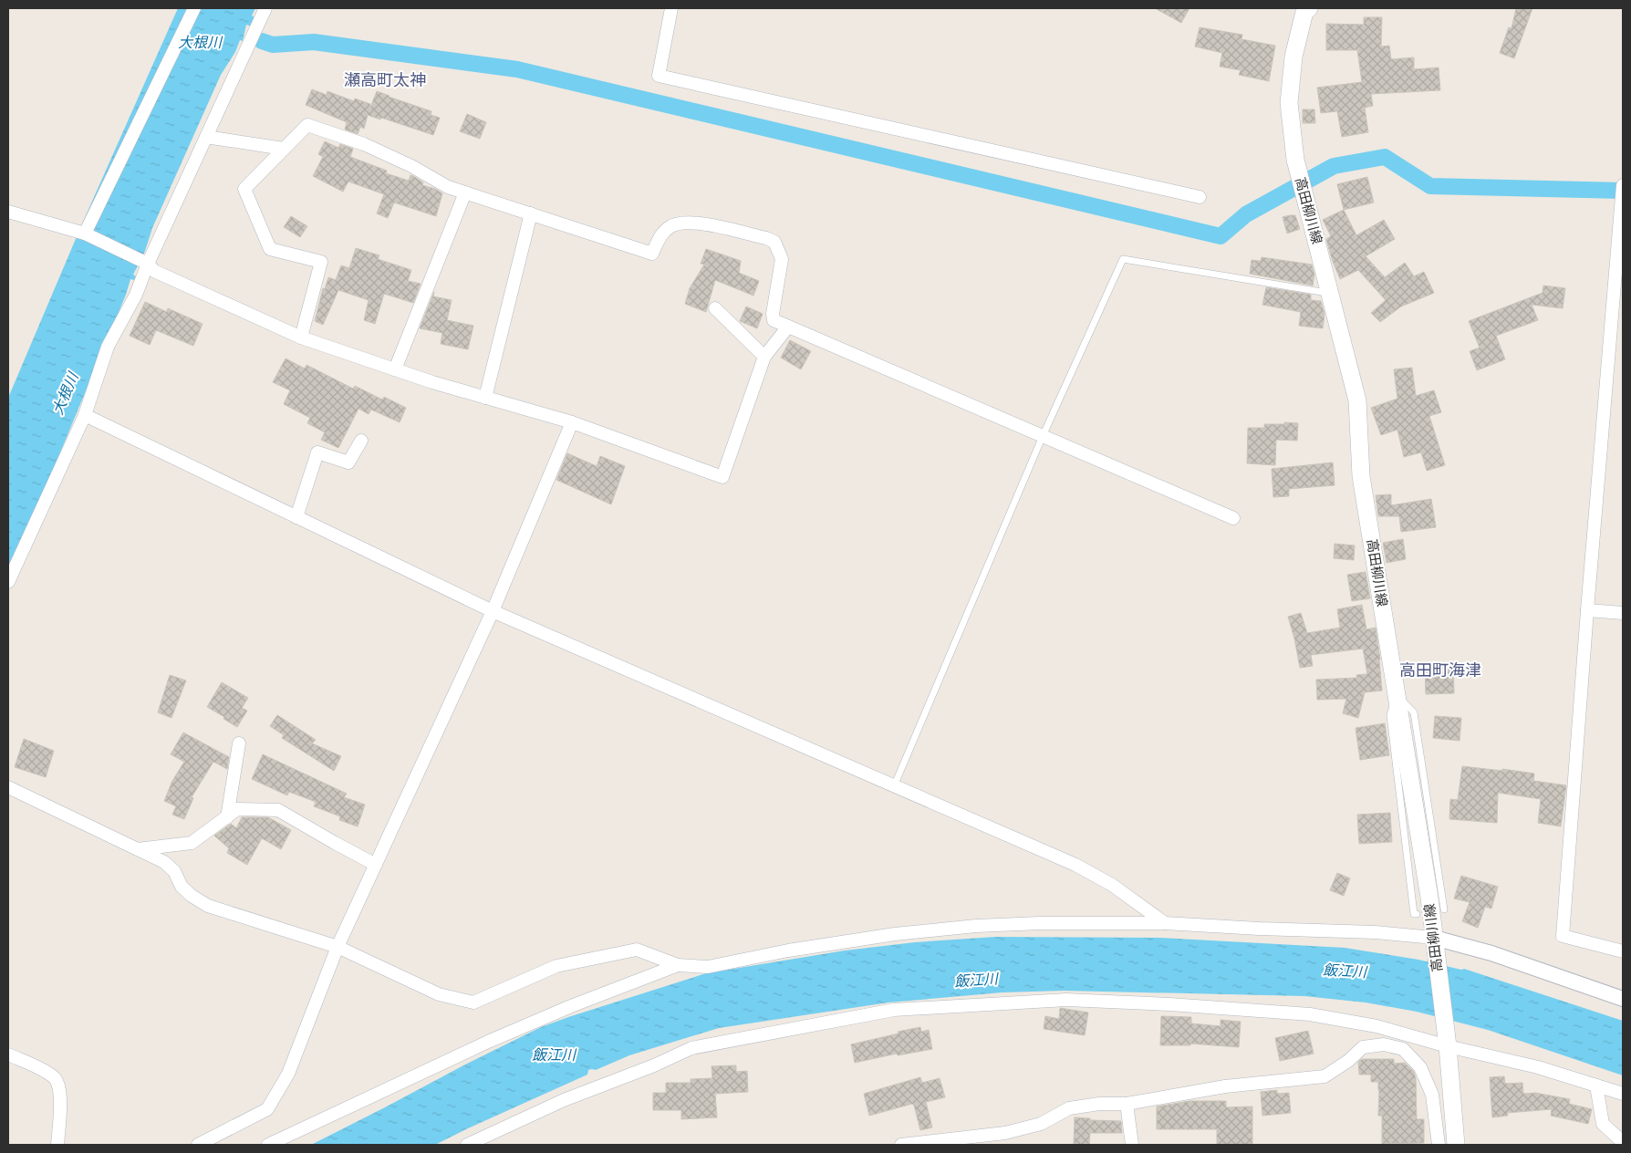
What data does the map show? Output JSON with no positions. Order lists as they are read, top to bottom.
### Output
{
  "streets": {
    "main road": ["高田柳川線"]
  },
  "districts": ["瀬高町太神", "高田町海津"],
  "water": ["大根川", "飯江川"]
}
